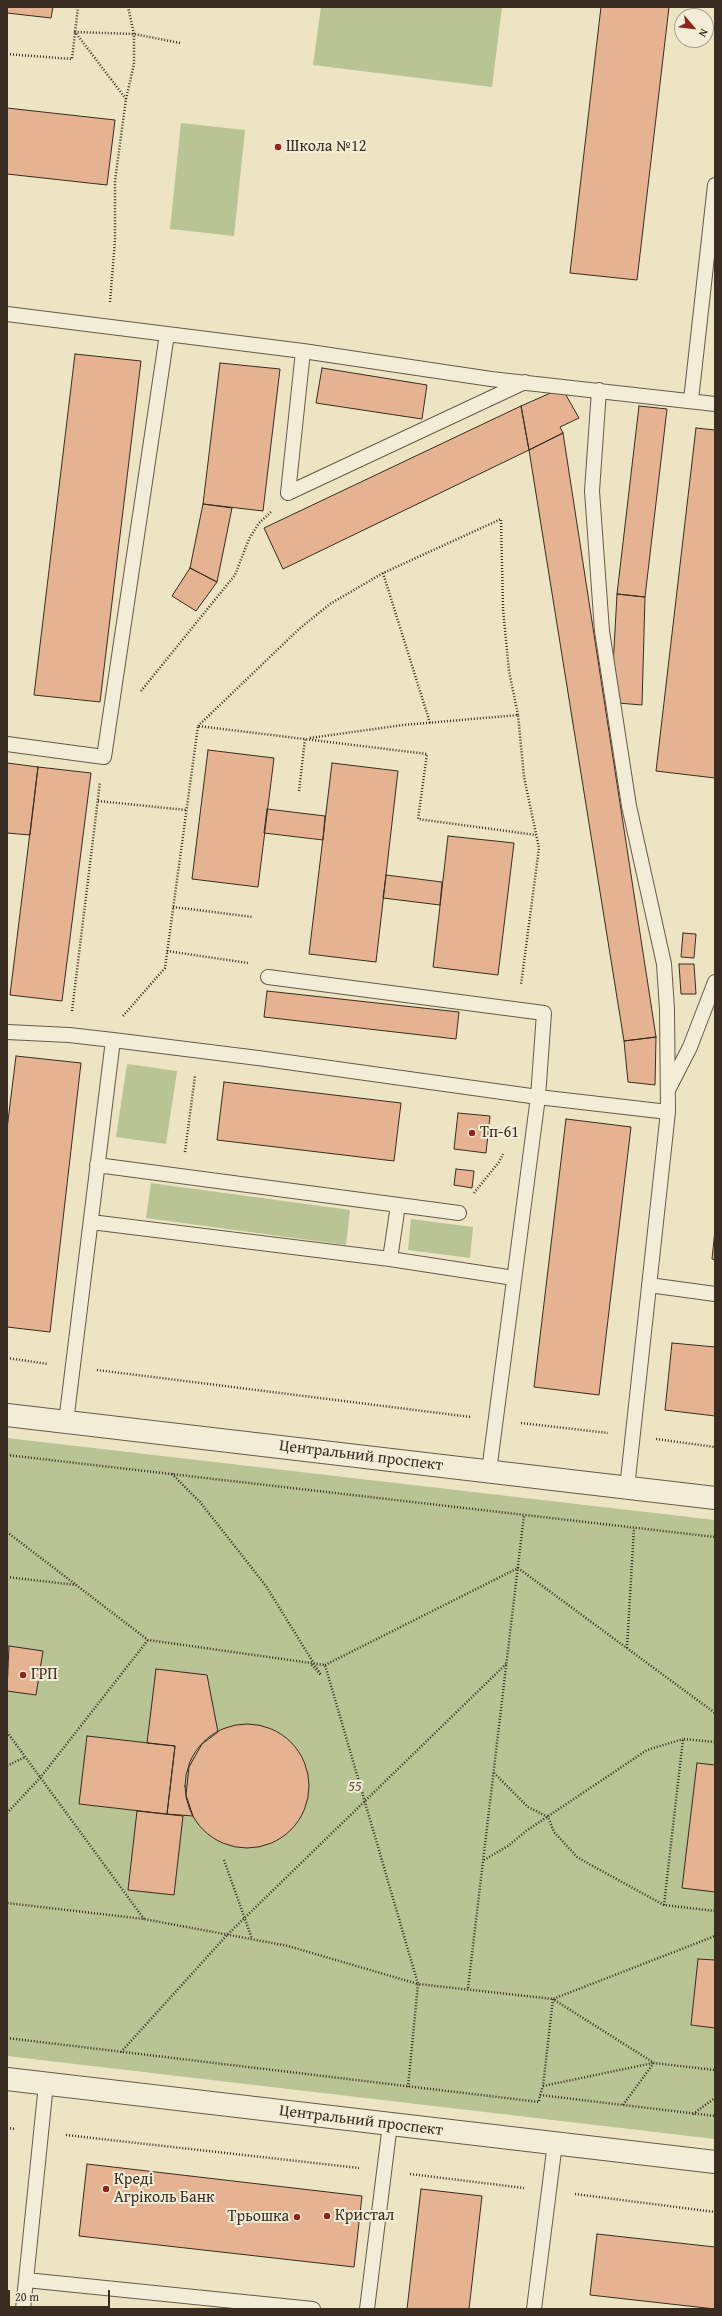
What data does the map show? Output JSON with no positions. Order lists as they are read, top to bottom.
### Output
{
  "streets": {
    "street": ["Центральний проспект"]
  },
  "parks": ["55"],
  "places": [
    "Школа №12",
    "Тп-61",
    "ГРП",
    "Креді Агріколь Банк",
    "Кристал",
    "Трьошка"
  ],
  "scale_bar": "20 m",
  "north": "bottom right"
}
